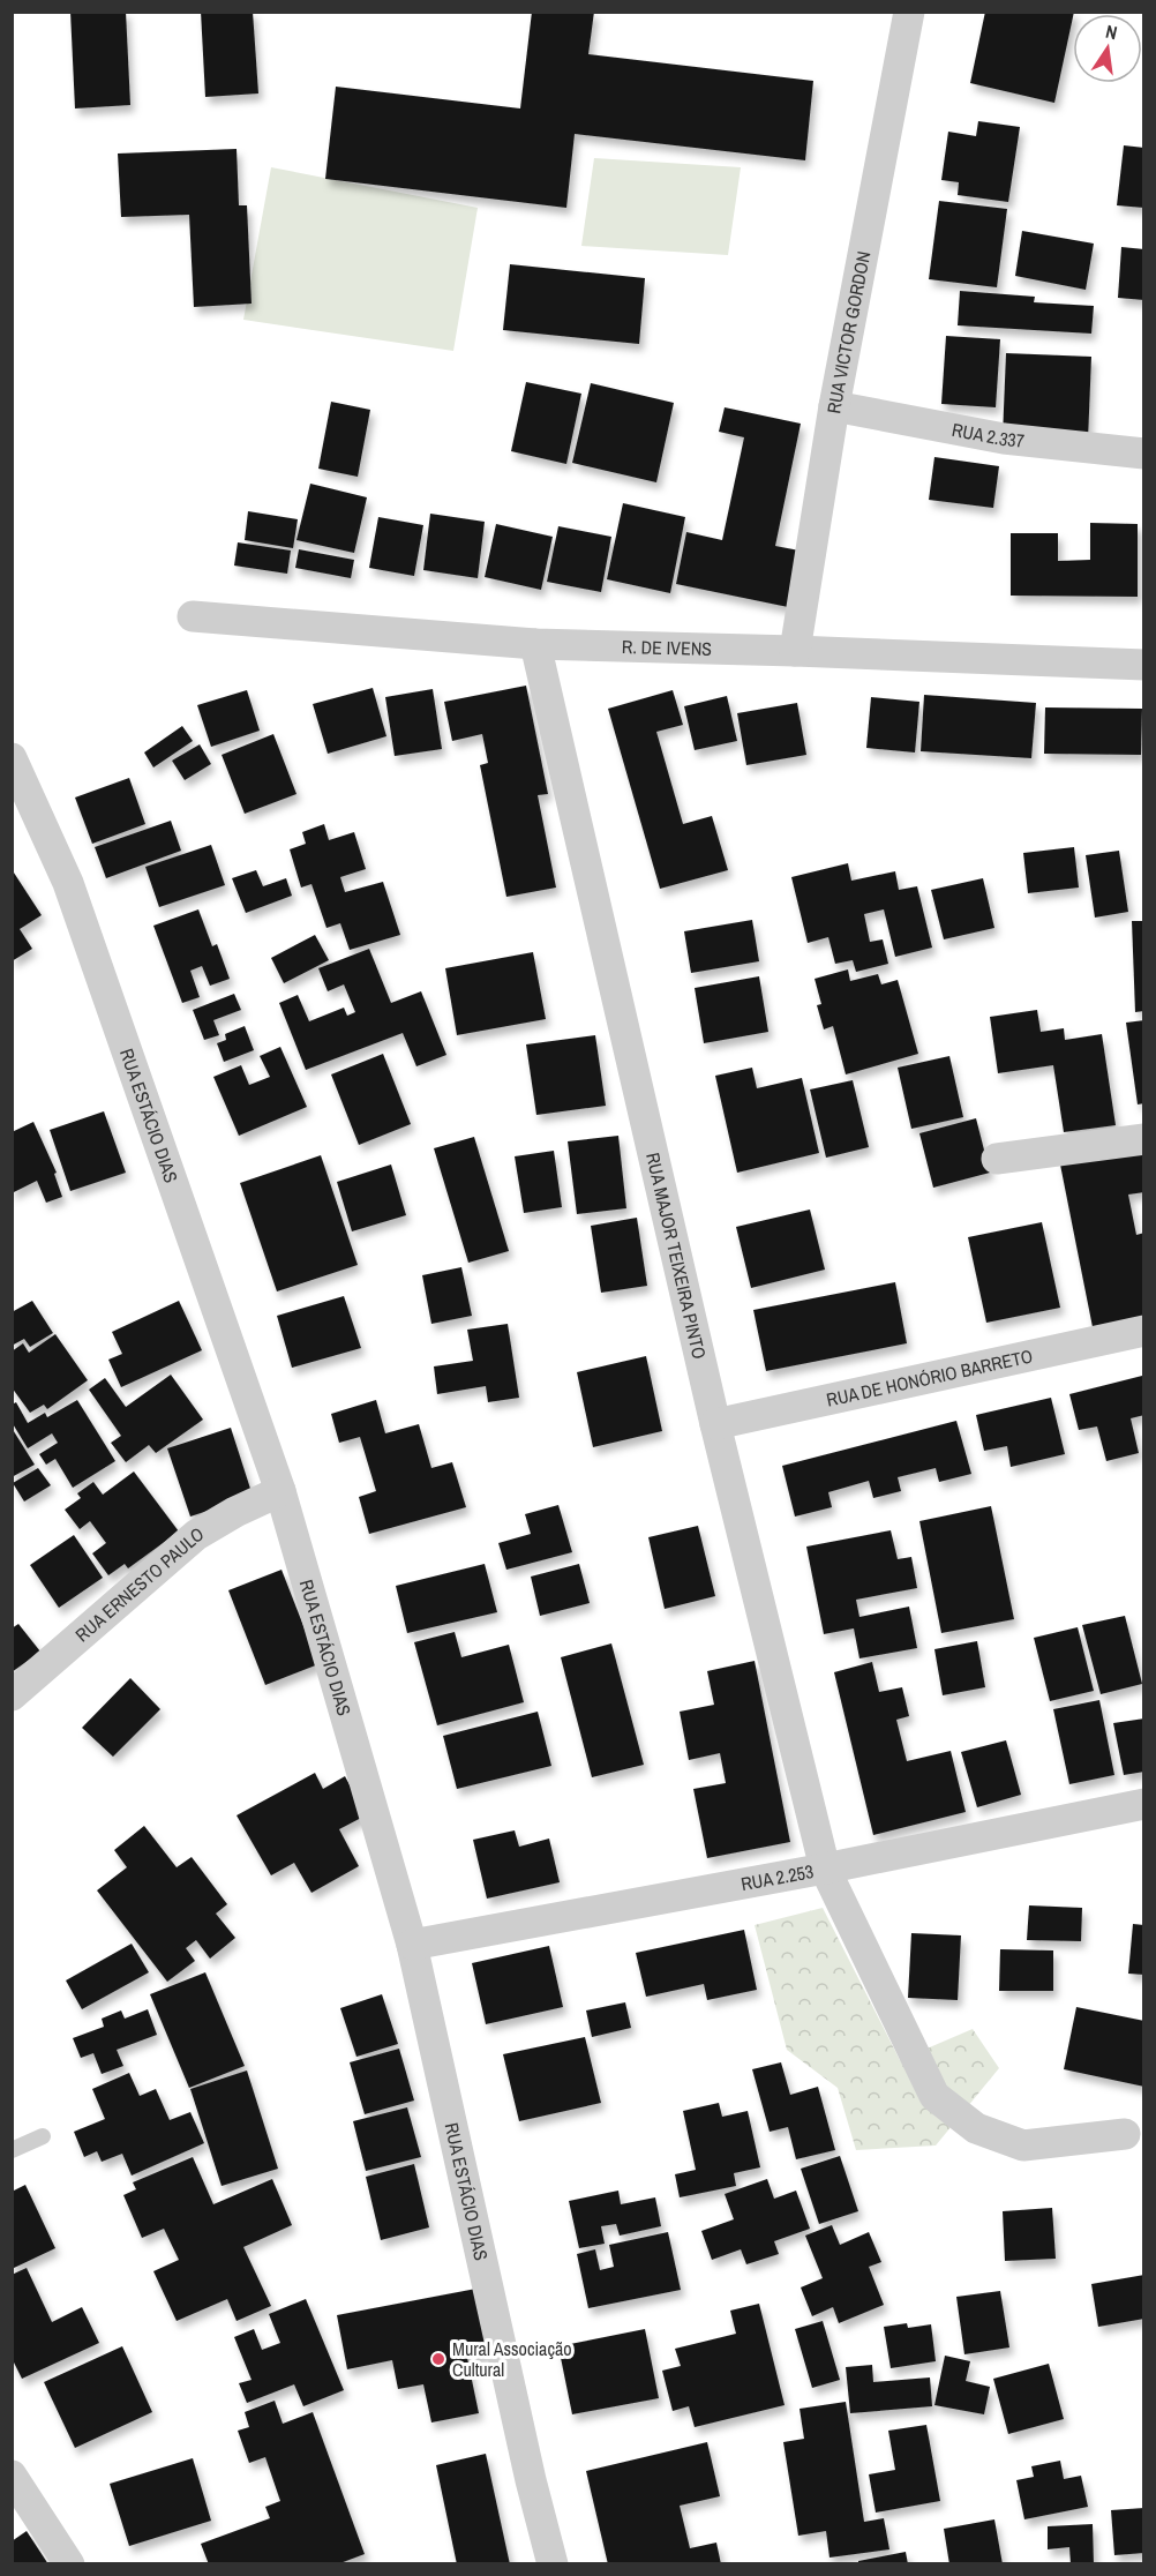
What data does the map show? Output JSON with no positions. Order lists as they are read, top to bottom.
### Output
{
  "streets": {
    "street": [
      "RUA VICTOR GORDON",
      "RUA 2.337",
      "R. DE IVENS",
      "RUA ESTÁCIO DIAS",
      "RUA MAJOR TEIXEIRA PINTO",
      "RUA DE HONÓRIO BARRETO",
      "RUA ERNESTO PAULO",
      "RUA 2.253"
    ]
  },
  "crossings": [
    ["RUA VICTOR GORDON", "RUA 2.337"],
    ["RUA VICTOR GORDON", "R. DE IVENS"],
    ["R. DE IVENS", "RUA MAJOR TEIXEIRA PINTO"],
    ["RUA ESTÁCIO DIAS", "RUA ERNESTO PAULO"],
    ["RUA ESTÁCIO DIAS", "RUA 2.253"],
    ["RUA MAJOR TEIXEIRA PINTO", "RUA DE HONÓRIO BARRETO"],
    ["RUA MAJOR TEIXEIRA PINTO", "RUA 2.253"]
  ],
  "places": ["Mural Associação Cultural"],
  "north": "top"
}
